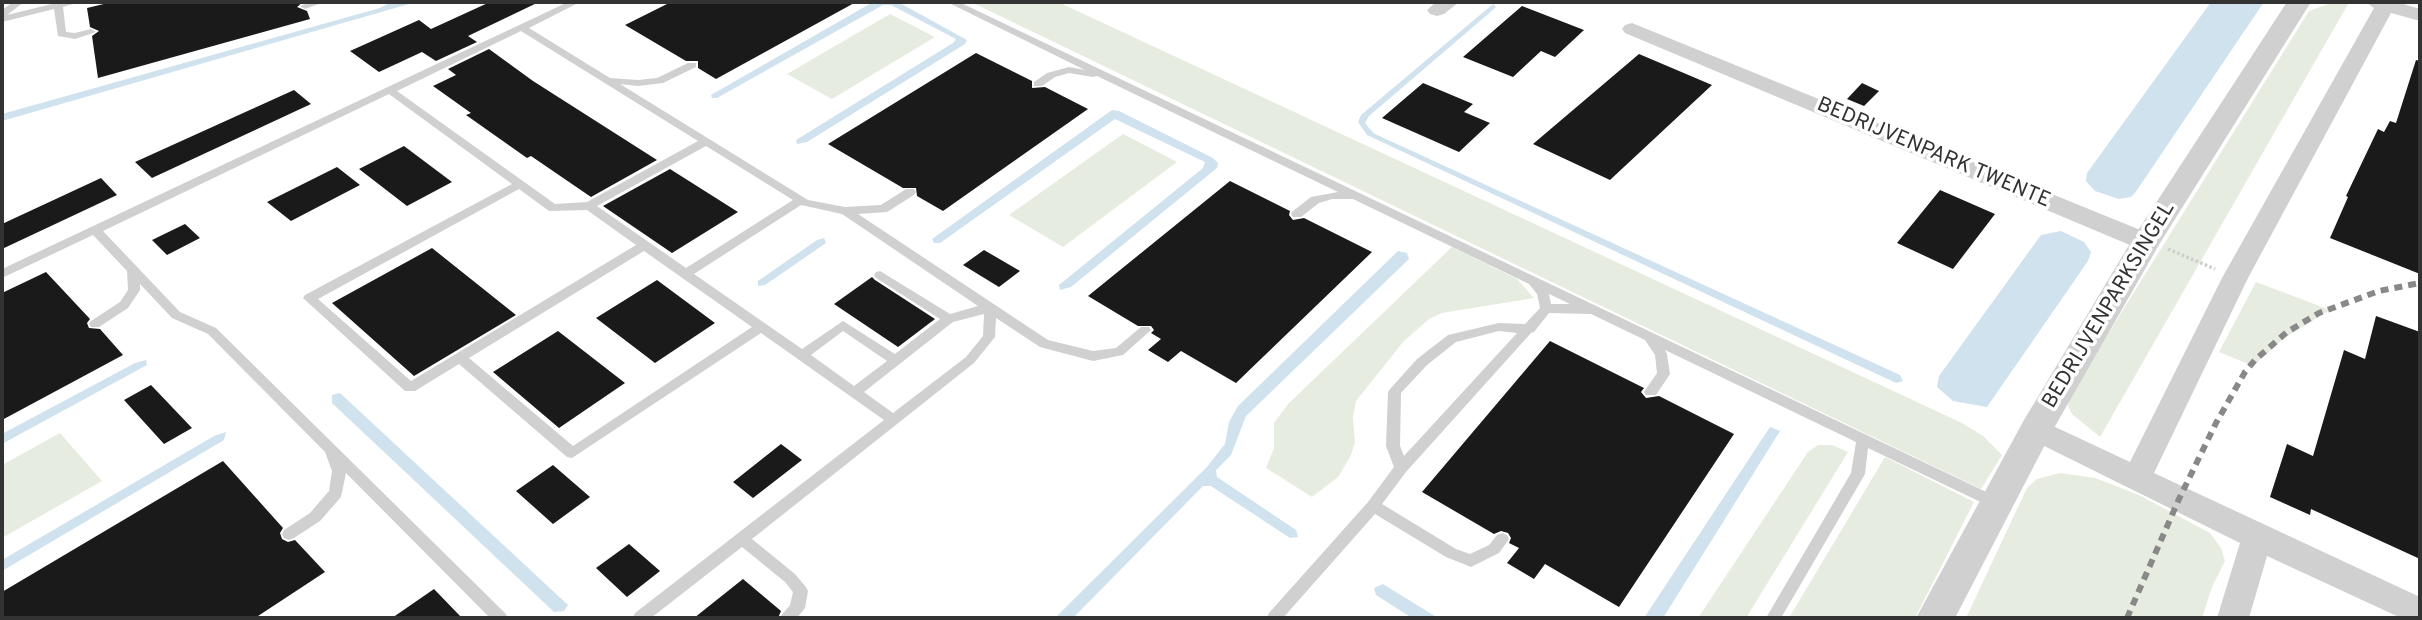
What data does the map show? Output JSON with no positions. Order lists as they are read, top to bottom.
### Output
{
  "streets": {
    "street": ["BEDRIJVENPARK TWENTE", "BEDRIJVENPARKSINGEL"]
  },
  "crossings": [
    ["BEDRIJVENPARK TWENTE", "BEDRIJVENPARKSINGEL"]
  ]
}
